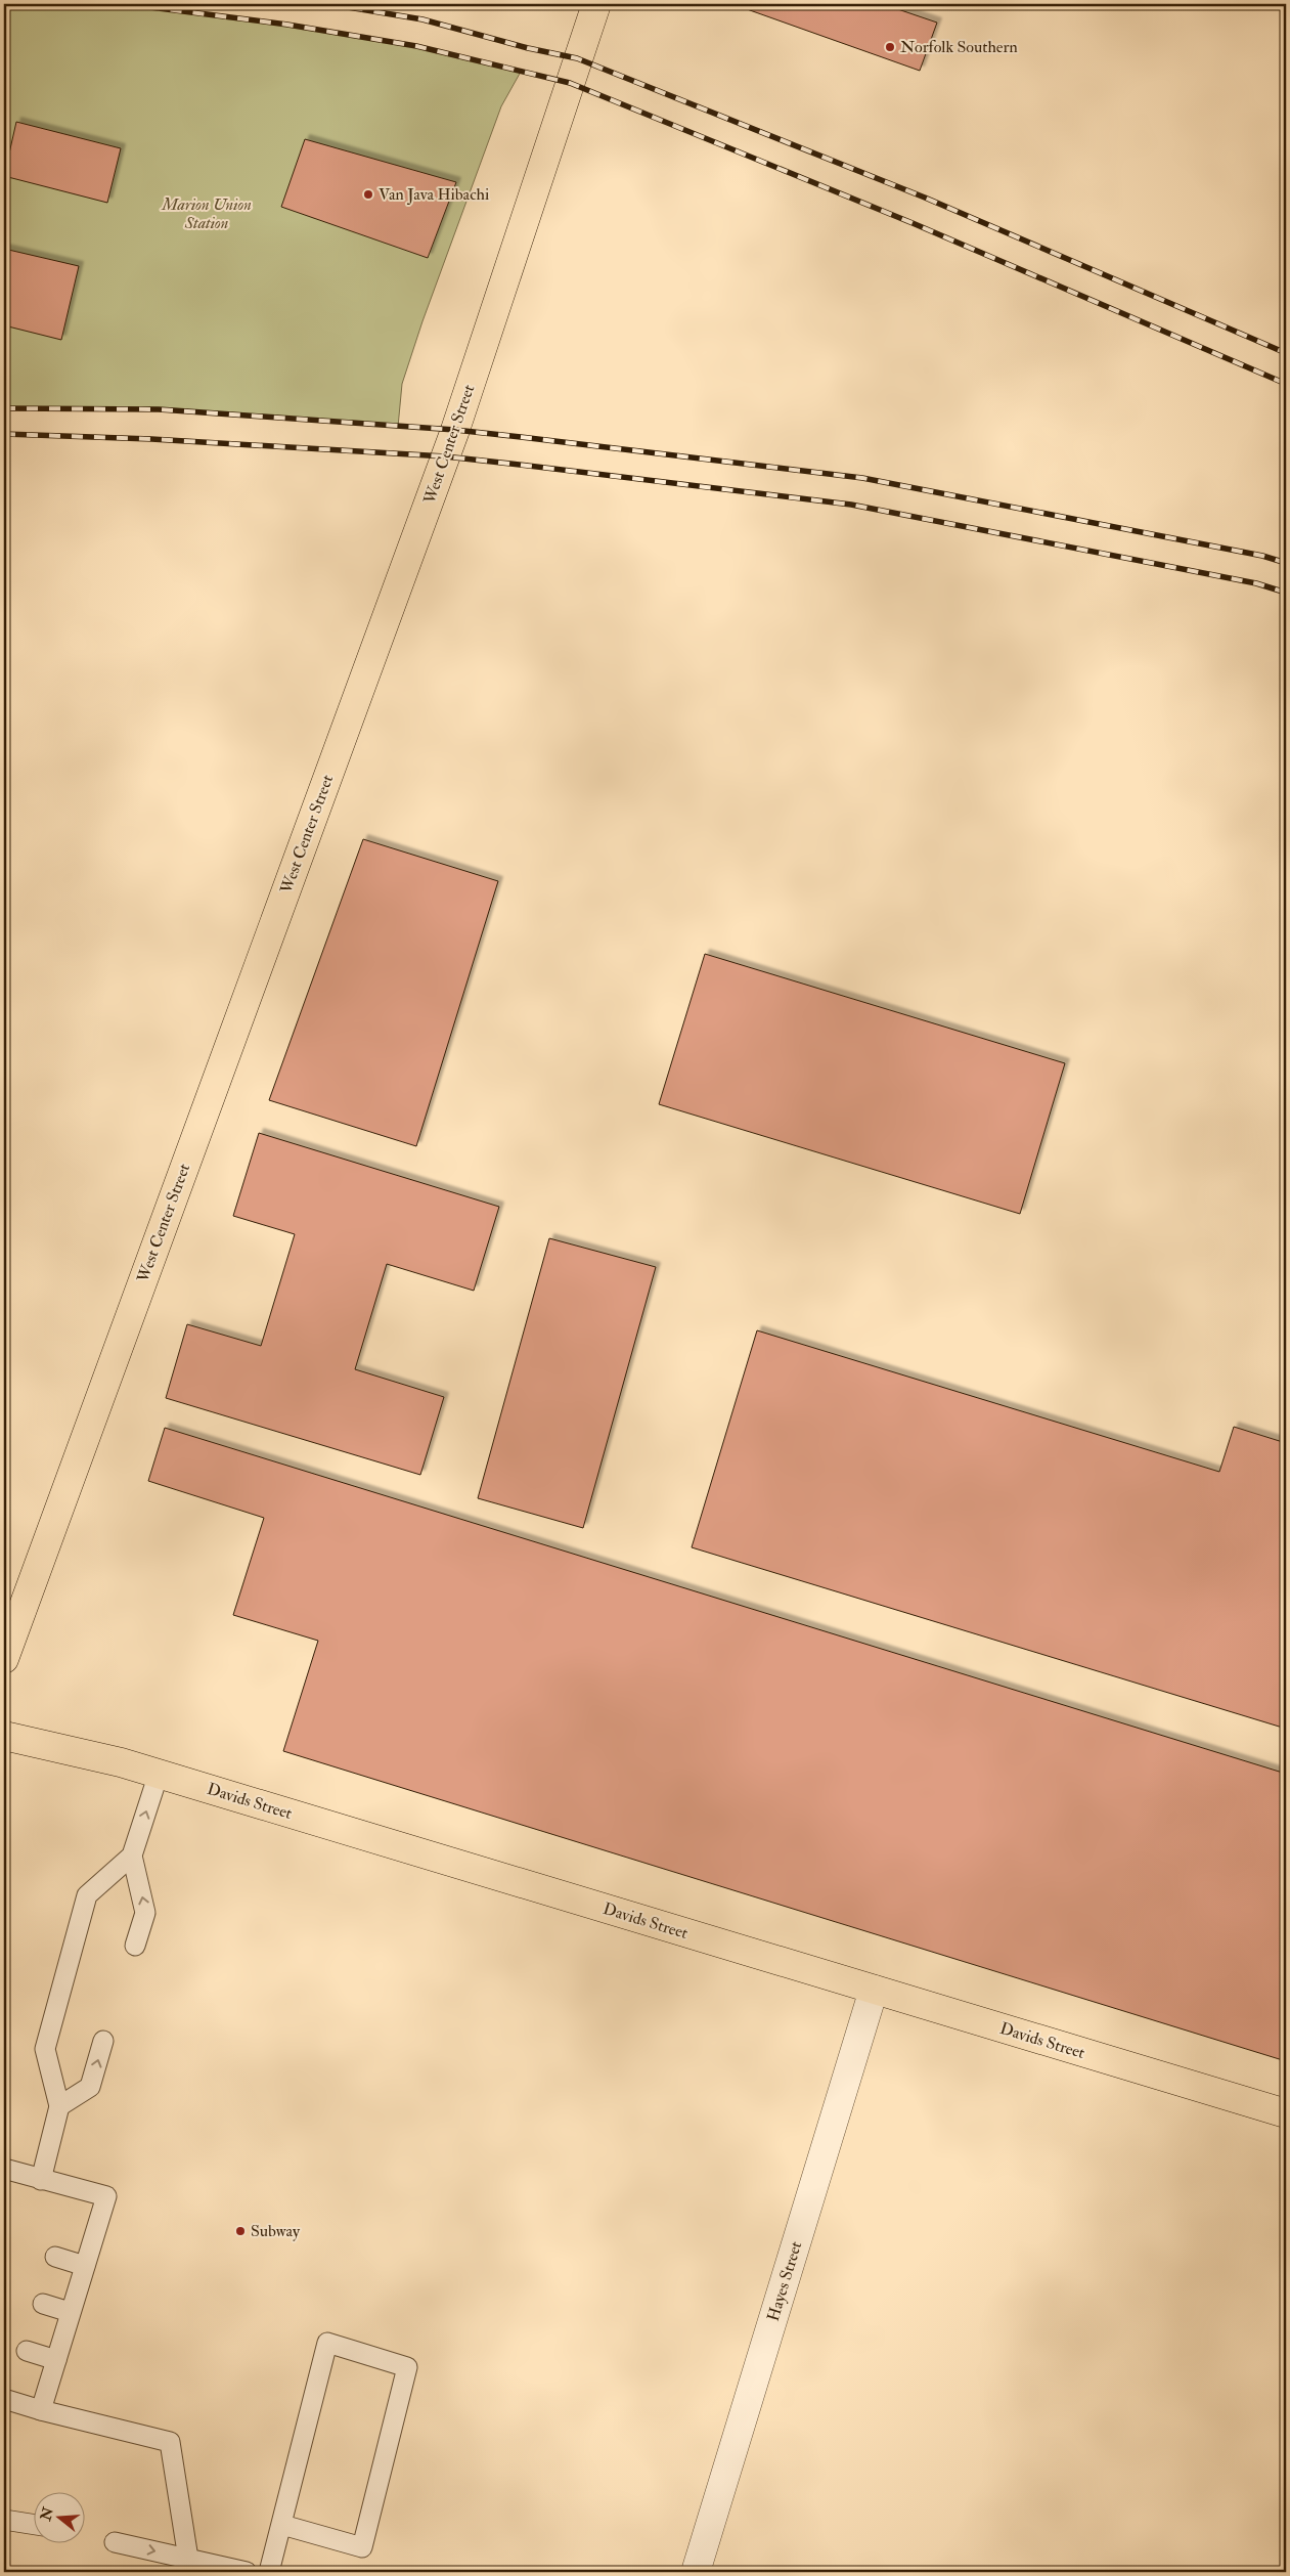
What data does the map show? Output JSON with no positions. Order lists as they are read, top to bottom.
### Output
{
  "streets": {
    "main road": ["West Center Street", "Davids Street"],
    "street": ["Hayes Street"]
  },
  "crossings": [
    ["Davids Street", "Hayes Street"]
  ],
  "parks": ["Marion Union Station"],
  "places": ["Norfolk Southern", "Van Java Hibachi", "Subway"],
  "north": "left"
}
